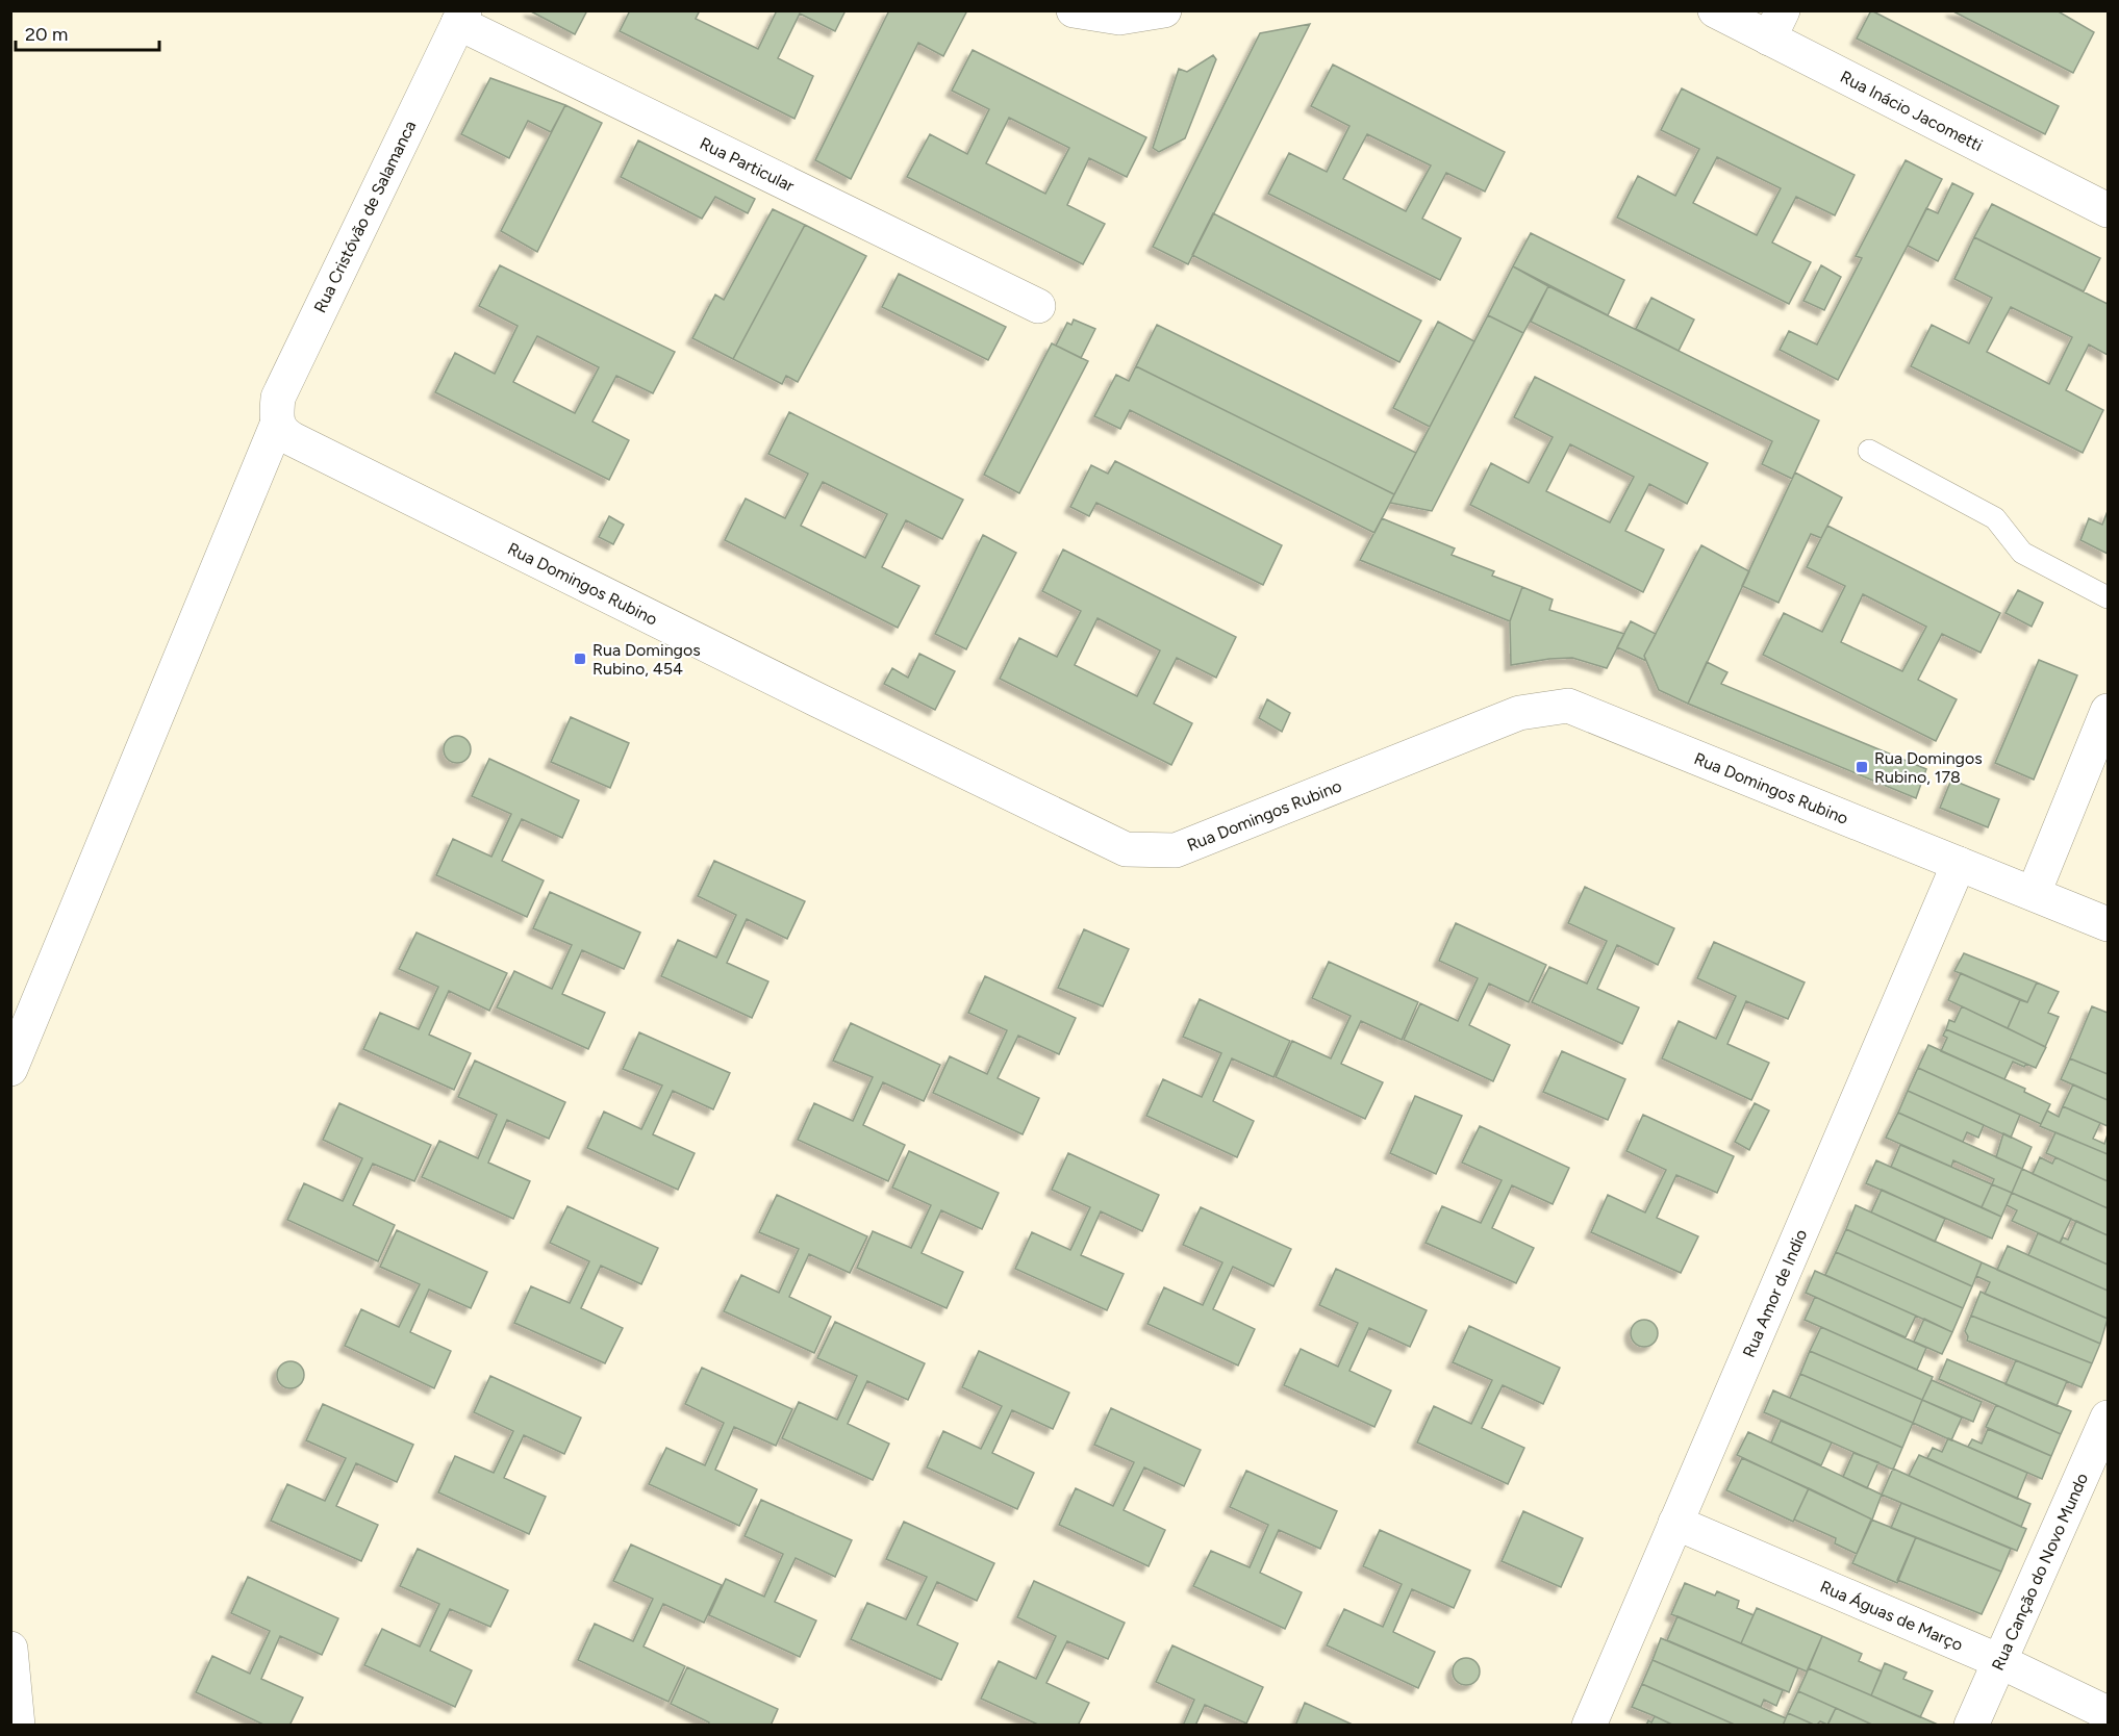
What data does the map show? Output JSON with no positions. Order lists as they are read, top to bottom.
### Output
{
  "streets": {
    "street": [
      "Rua Inácio Jacometti",
      "Rua Particular",
      "Rua Cristóvão de Salamanca",
      "Rua Domingos Rubino",
      "Rua Amor de Indio",
      "Rua Canção do Novo Mundo",
      "Rua Águas de Março"
    ]
  },
  "crossings": [
    ["Rua Particular", "Rua Cristóvão de Salamanca"],
    ["Rua Cristóvão de Salamanca", "Rua Domingos Rubino"],
    ["Rua Domingos Rubino", "Rua Amor de Indio"],
    ["Rua Amor de Indio", "Rua Águas de Março"],
    ["Rua Canção do Novo Mundo", "Rua Águas de Março"]
  ],
  "places": {
    "transit": ["Rua Domingos Rubino, 454", "Rua Domingos Rubino, 178"]
  },
  "scale_bar": "20 m"
}
